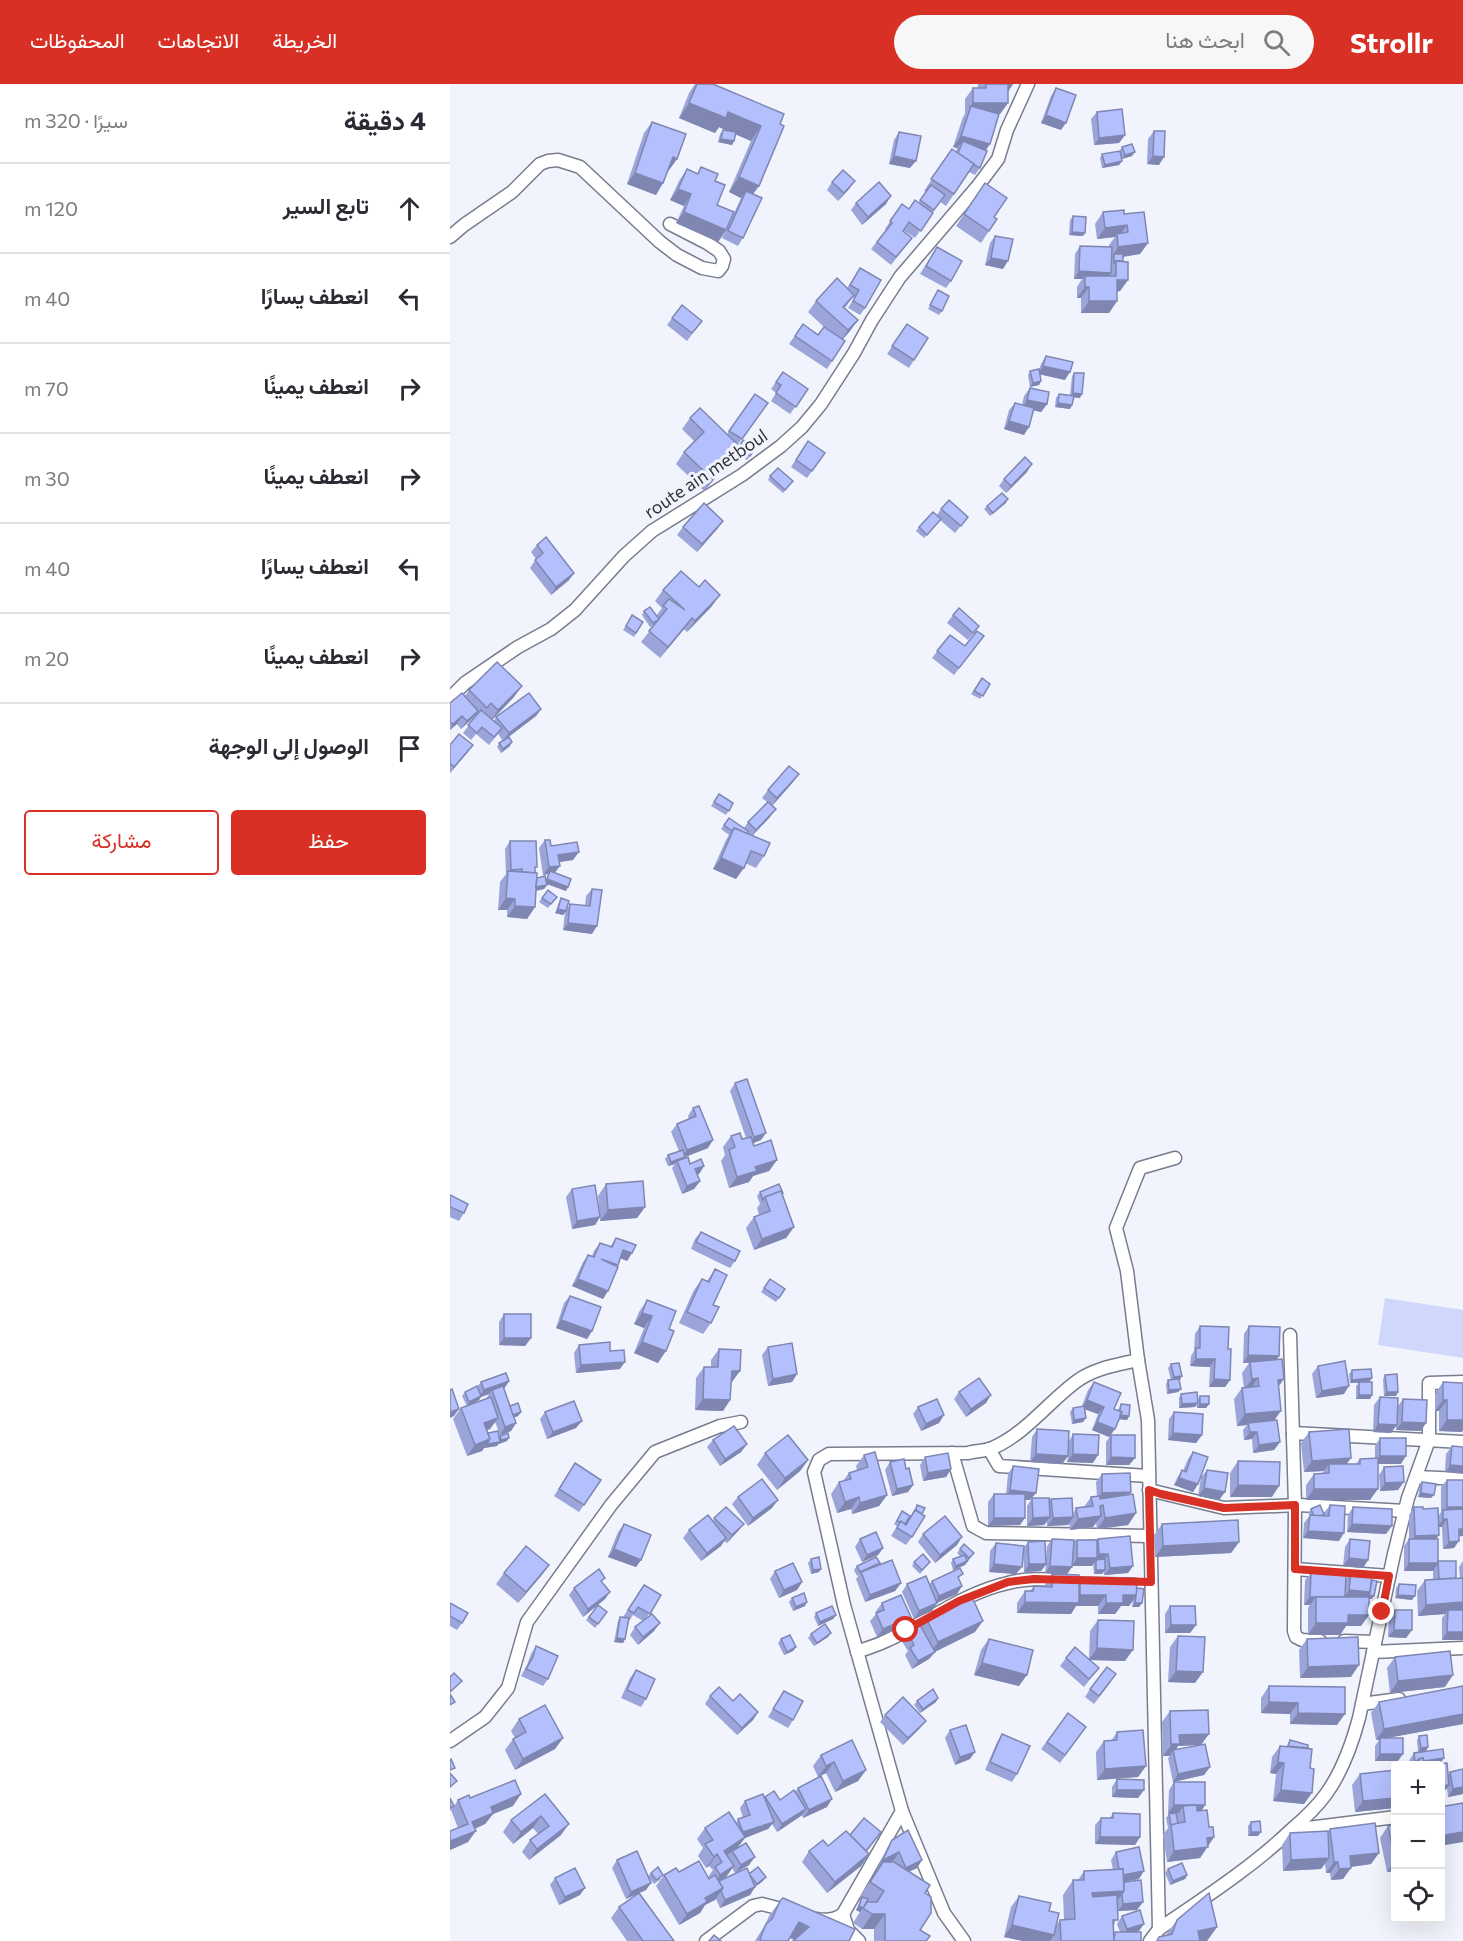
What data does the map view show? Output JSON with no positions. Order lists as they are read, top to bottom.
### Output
{
  "streets": {
    "street": ["route ain metboul"]
  },
  "page": {
    "header": "Strollr",
    "search": "ابحث هنا",
    "nav": ["الخريطة", "الاتجاهات", "المحفوظات"],
    "heading": ["4 دقيقة", "سيرًا · 320 m"],
    "list": [
      ["تابع السير", "120 m"],
      ["انعطف يسارًا", "40 m"],
      ["انعطف يمينًا", "70 m"],
      ["انعطف يمينًا", "30 m"],
      ["انعطف يسارًا", "40 m"],
      ["انعطف يمينًا", "20 m"],
      "الوصول إلى الوجهة"
    ],
    "buttons": ["حفظ", "مشاركة"],
    "map_buttons": ["+", "−"]
  }
}
